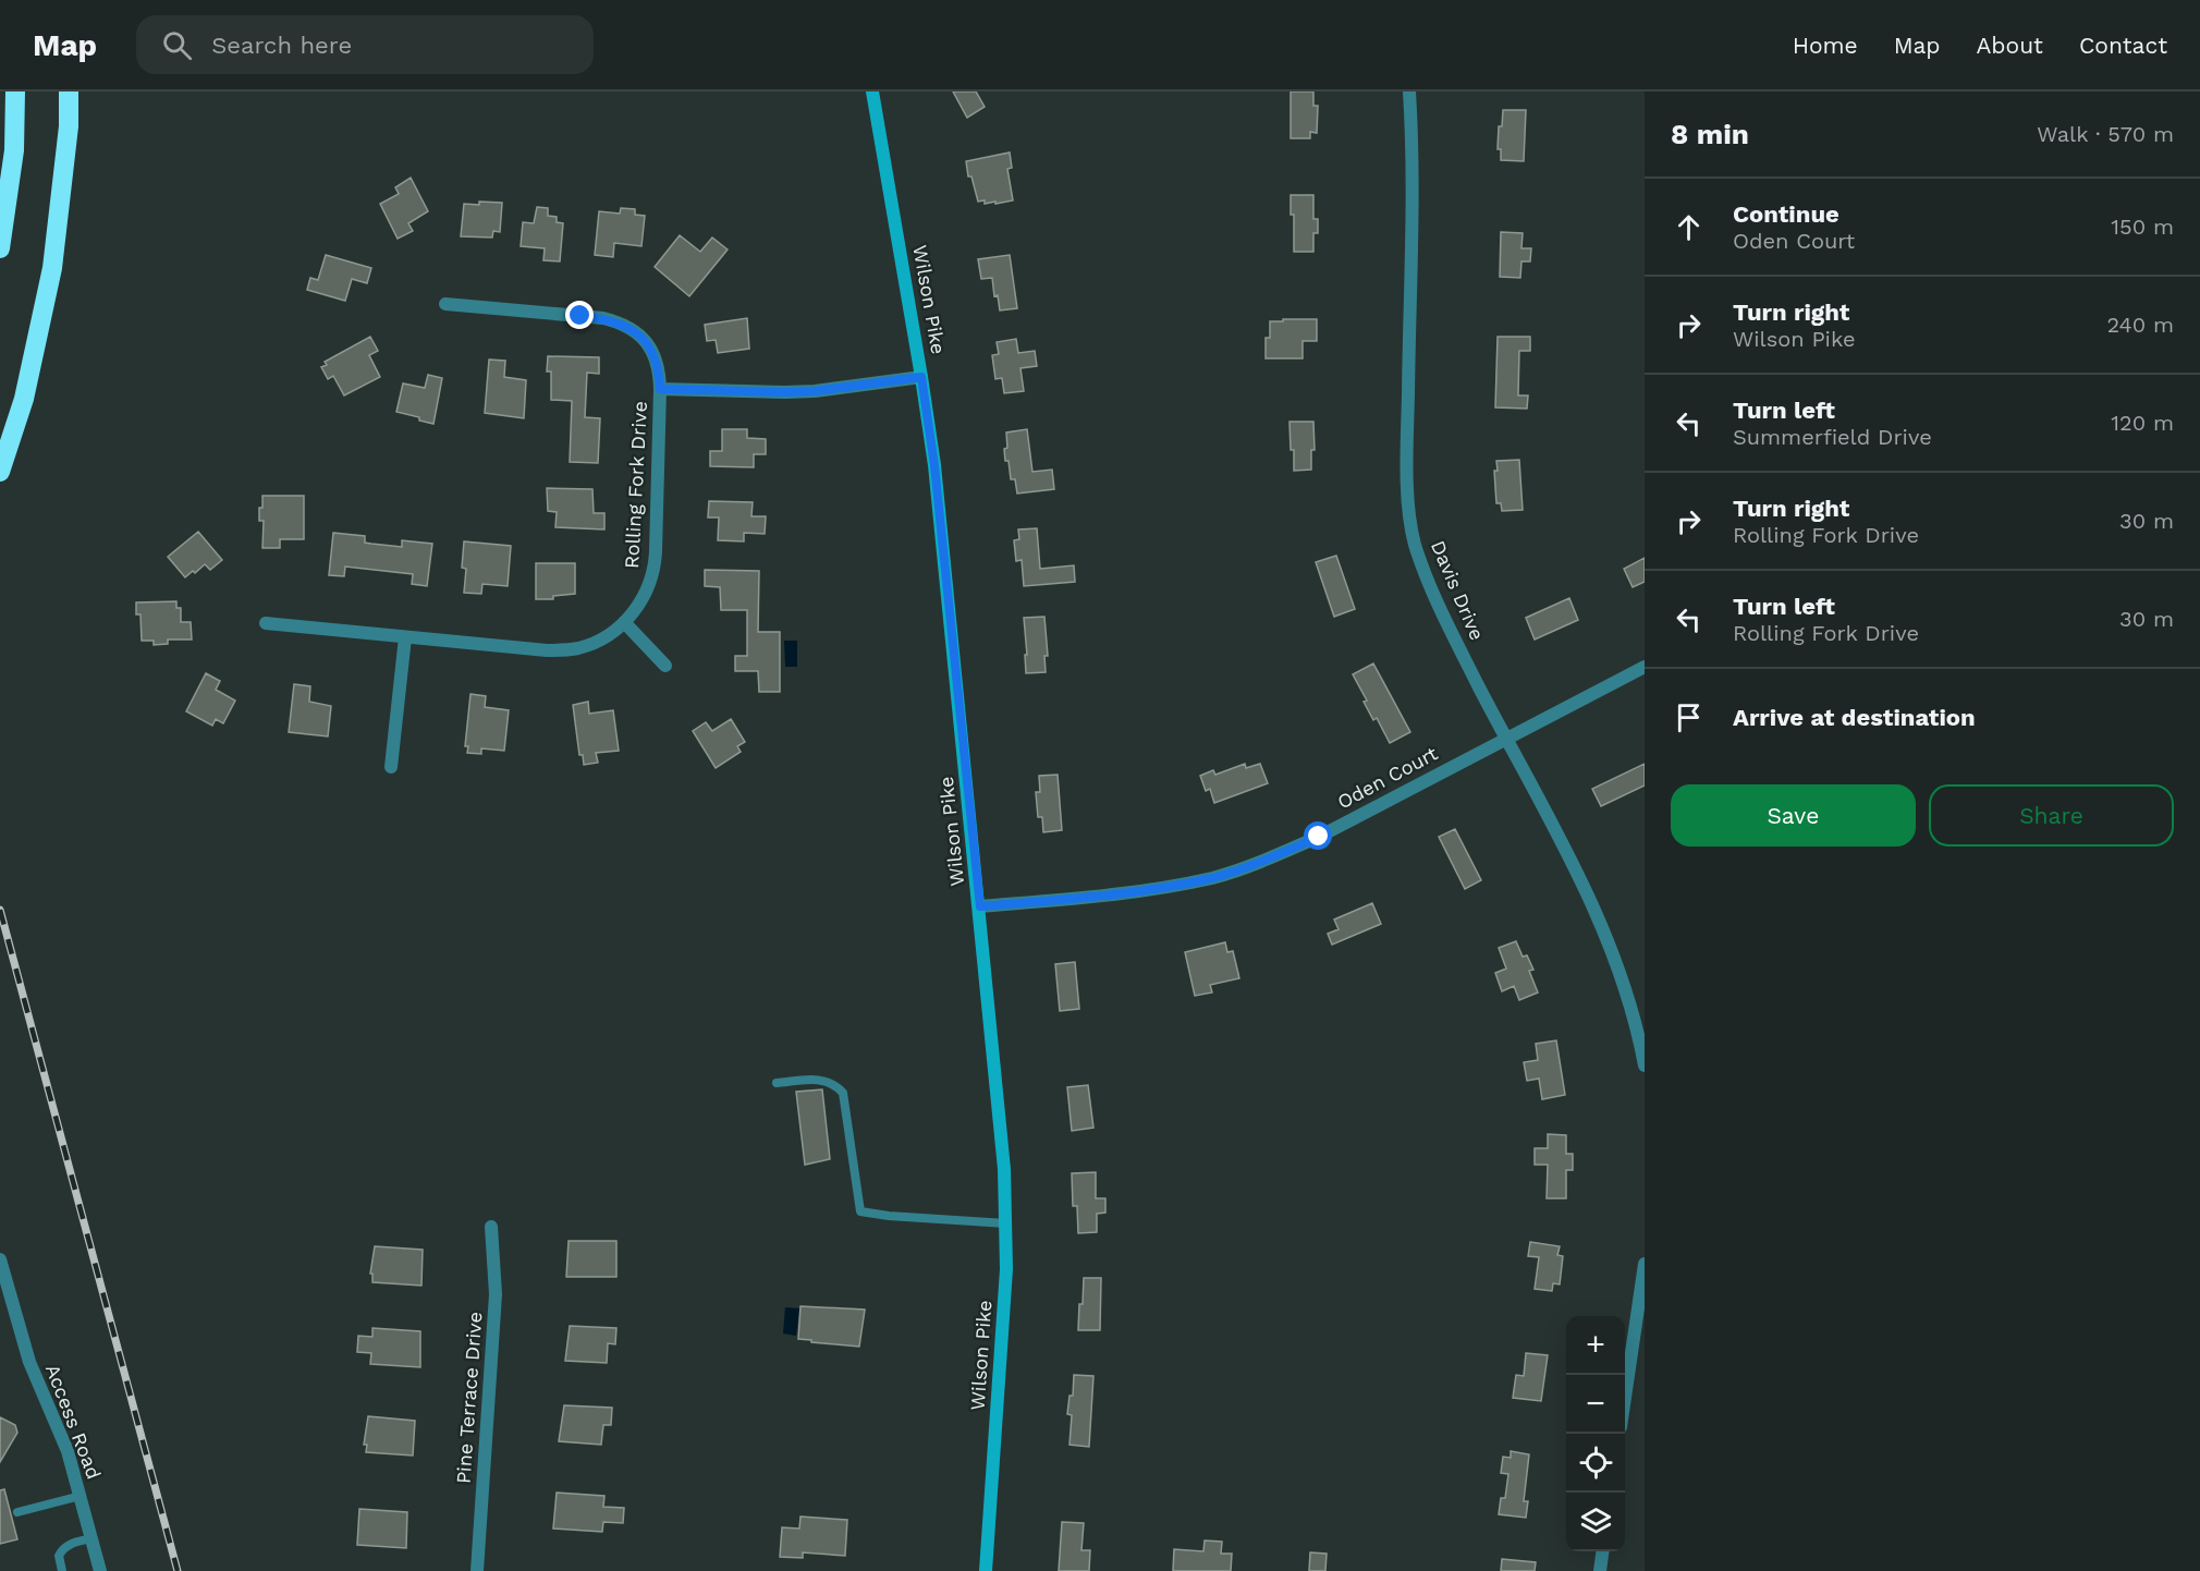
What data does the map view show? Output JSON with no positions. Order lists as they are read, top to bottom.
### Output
{
  "streets": {
    "main road": ["Wilson Pike"],
    "street": [
      "Rolling Fork Drive",
      "Davis Drive",
      "Oden Court",
      "Pine Terrace Drive",
      "Access Road"
    ]
  },
  "crossings": [
    ["Wilson Pike", "Oden Court"],
    ["Davis Drive", "Oden Court"]
  ],
  "page": {
    "header": "Map",
    "search": "Search here",
    "nav": [
      "Home",
      "Map",
      "About",
      "Contact"
    ],
    "heading": ["8 min", "Walk · 570 m"],
    "list": [
      ["Continue", "Oden Court", "150 m"],
      ["Turn right", "Wilson Pike", "240 m"],
      ["Turn left", "Summerfield Drive", "120 m"],
      ["Turn right", "Rolling Fork Drive", "30 m"],
      ["Turn left", "Rolling Fork Drive", "30 m"],
      "Arrive at destination"
    ],
    "buttons": ["Save", "Share"],
    "map_buttons": ["+", "−"]
  }
}
